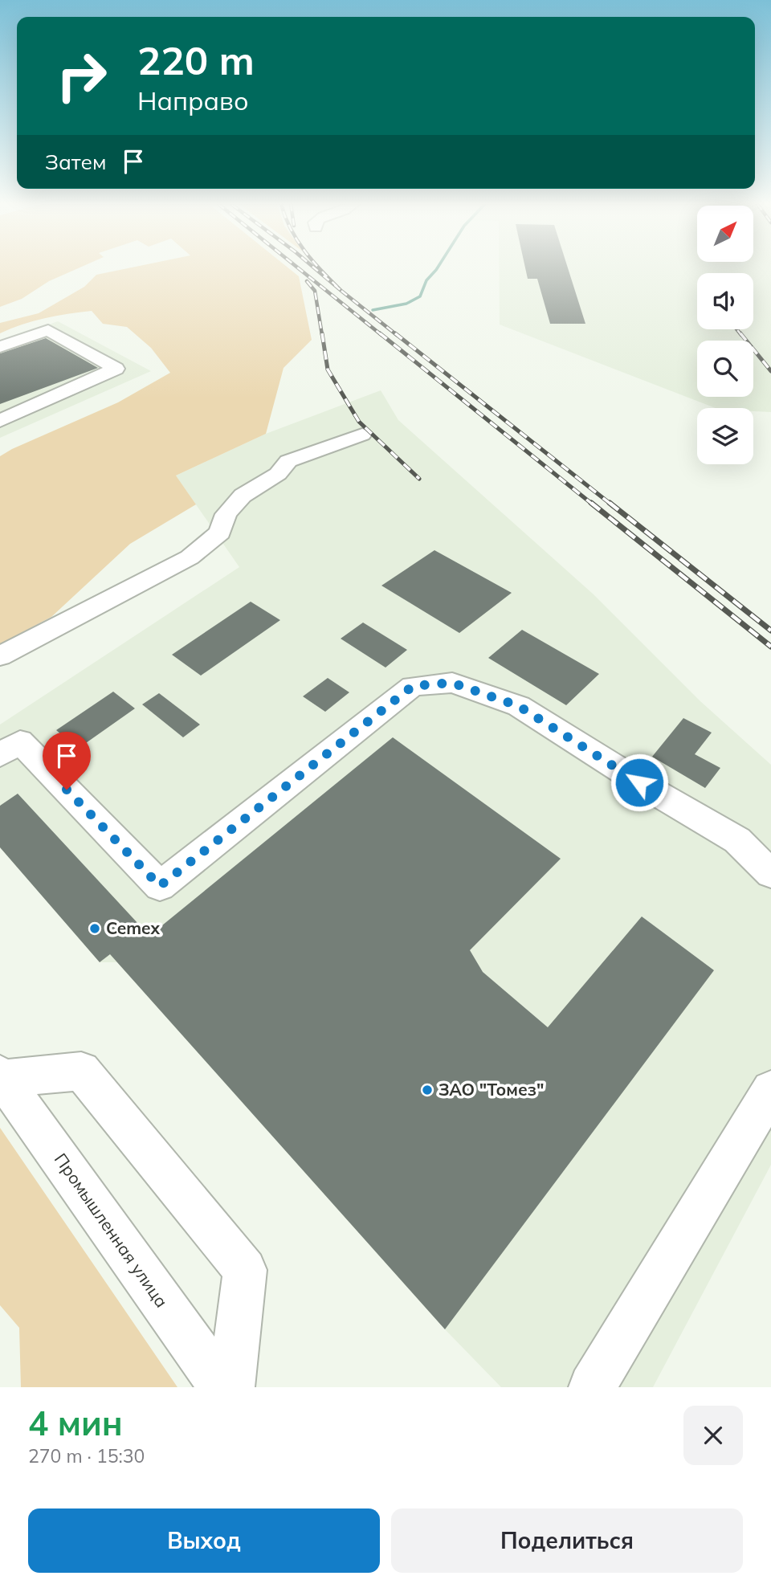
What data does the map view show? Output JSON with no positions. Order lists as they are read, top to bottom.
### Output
{
  "streets": {
    "street": ["Промышленная улица"]
  },
  "places": ["Cemex", "ЗАО \"Томез\""],
  "north": "top right",
  "page": {
    "turn": ["220 m", "Направо"],
    "then": "Затем",
    "heading": ["4 мин", "270 m · 15:30"],
    "buttons": ["Выход", "Поделиться"]
  }
}
